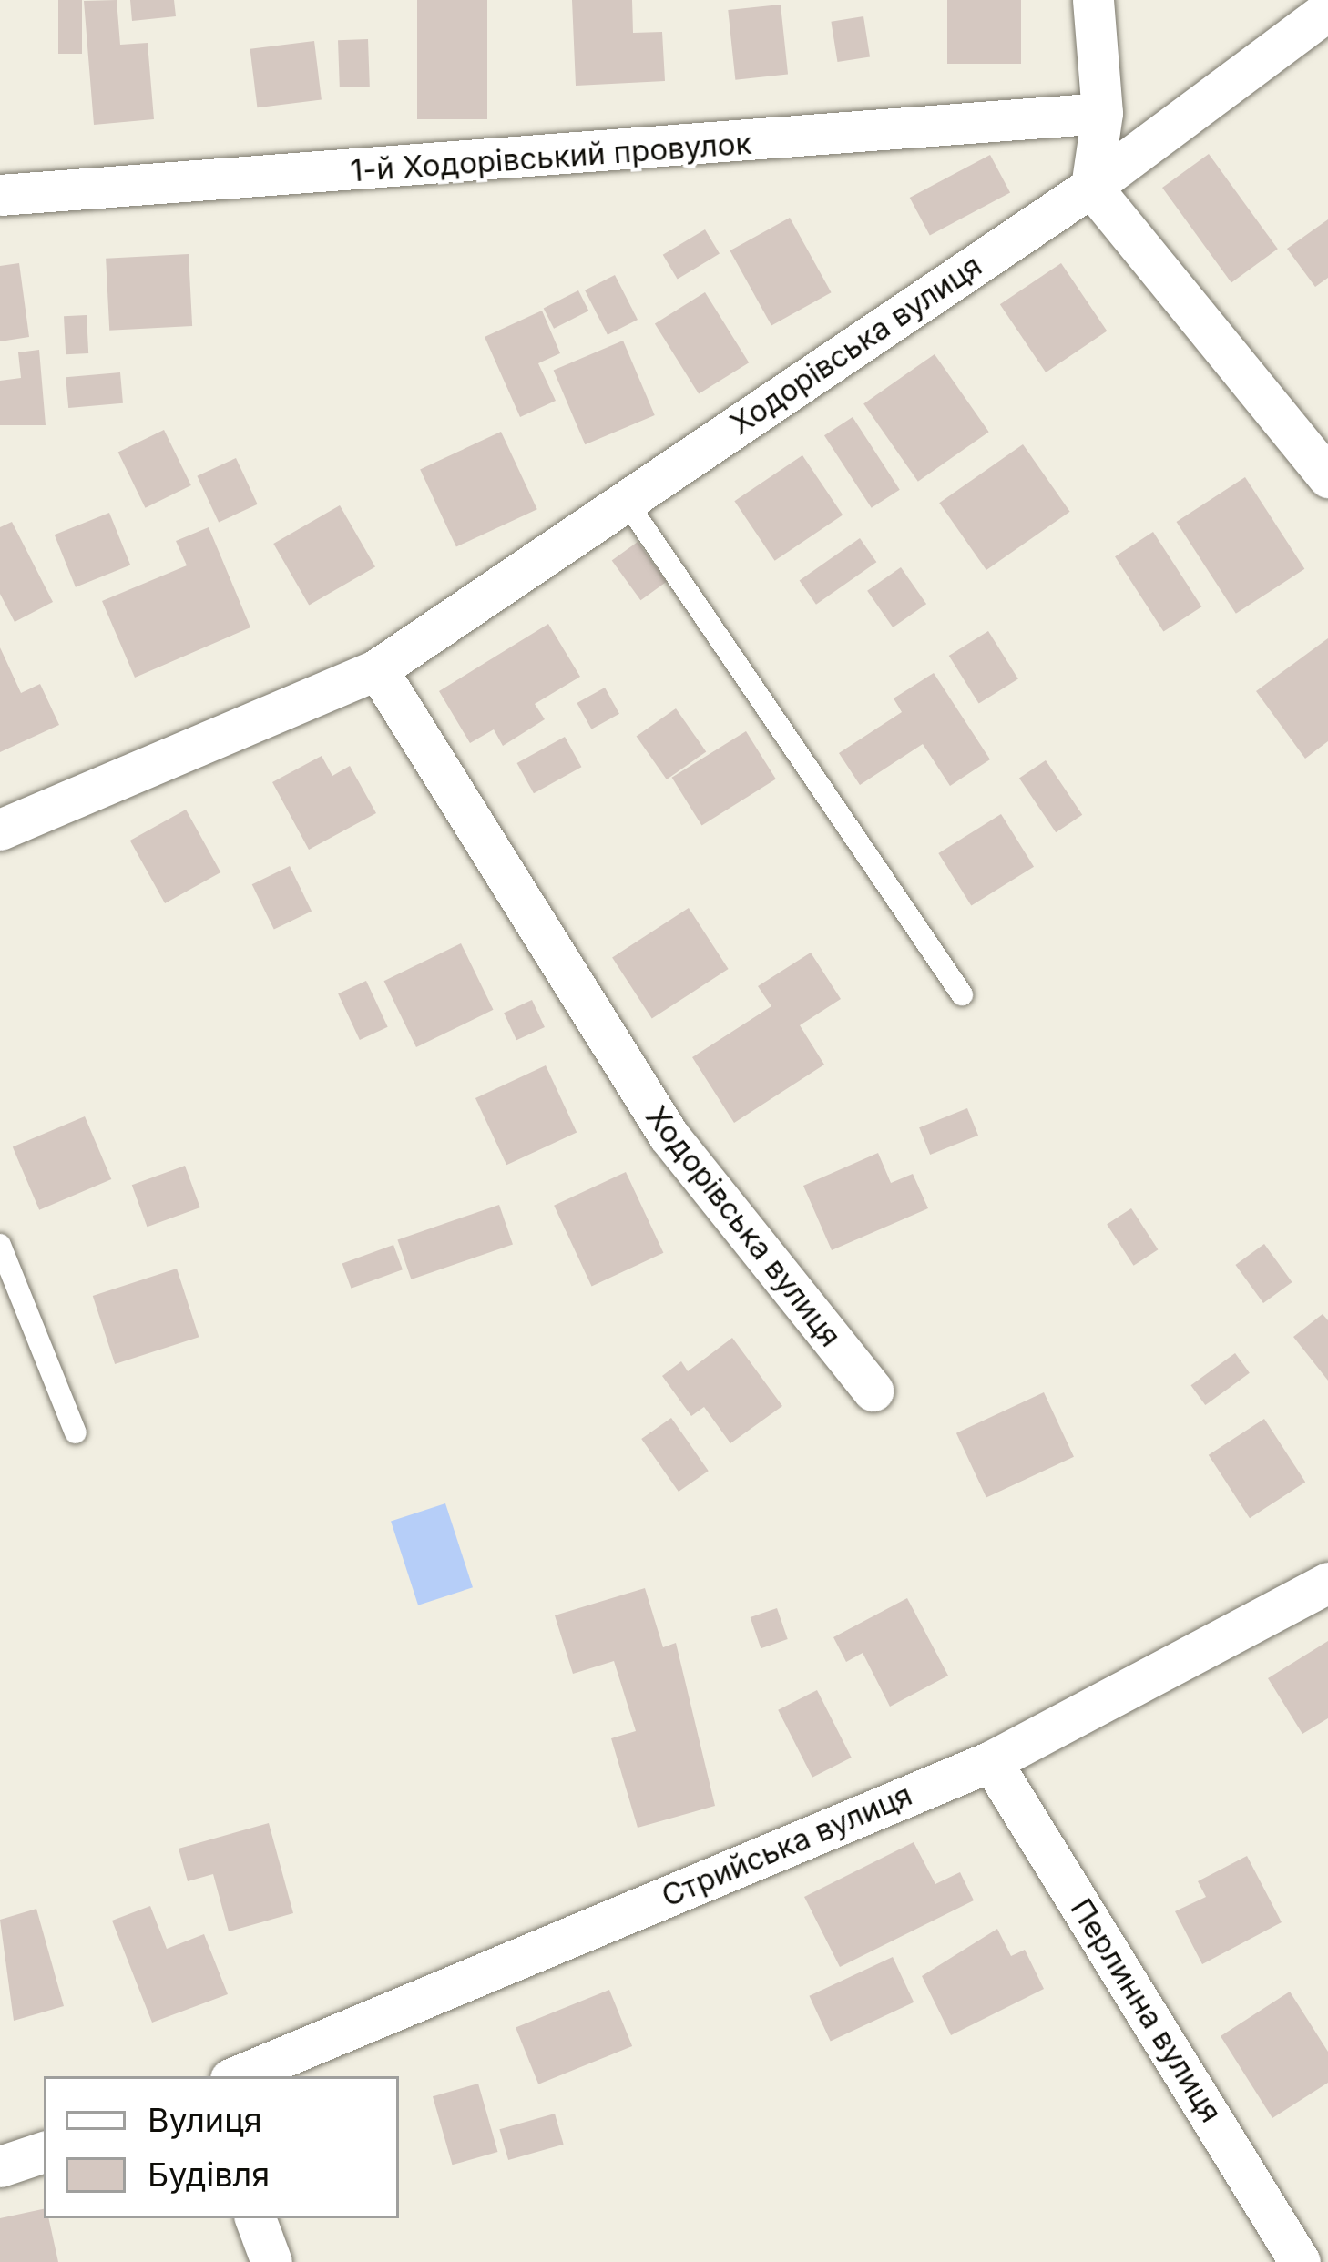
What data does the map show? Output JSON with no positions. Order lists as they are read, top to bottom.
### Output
{
  "streets": {
    "street": [
      "1-й Ходорівський провулок",
      "Ходорівська вулиця",
      "Стрийська вулиця",
      "Перлинна вулиця"
    ]
  },
  "crossings": [
    ["Стрийська вулиця", "Перлинна вулиця"]
  ],
  "legend": ["Вулиця", "Будівля"]
}
